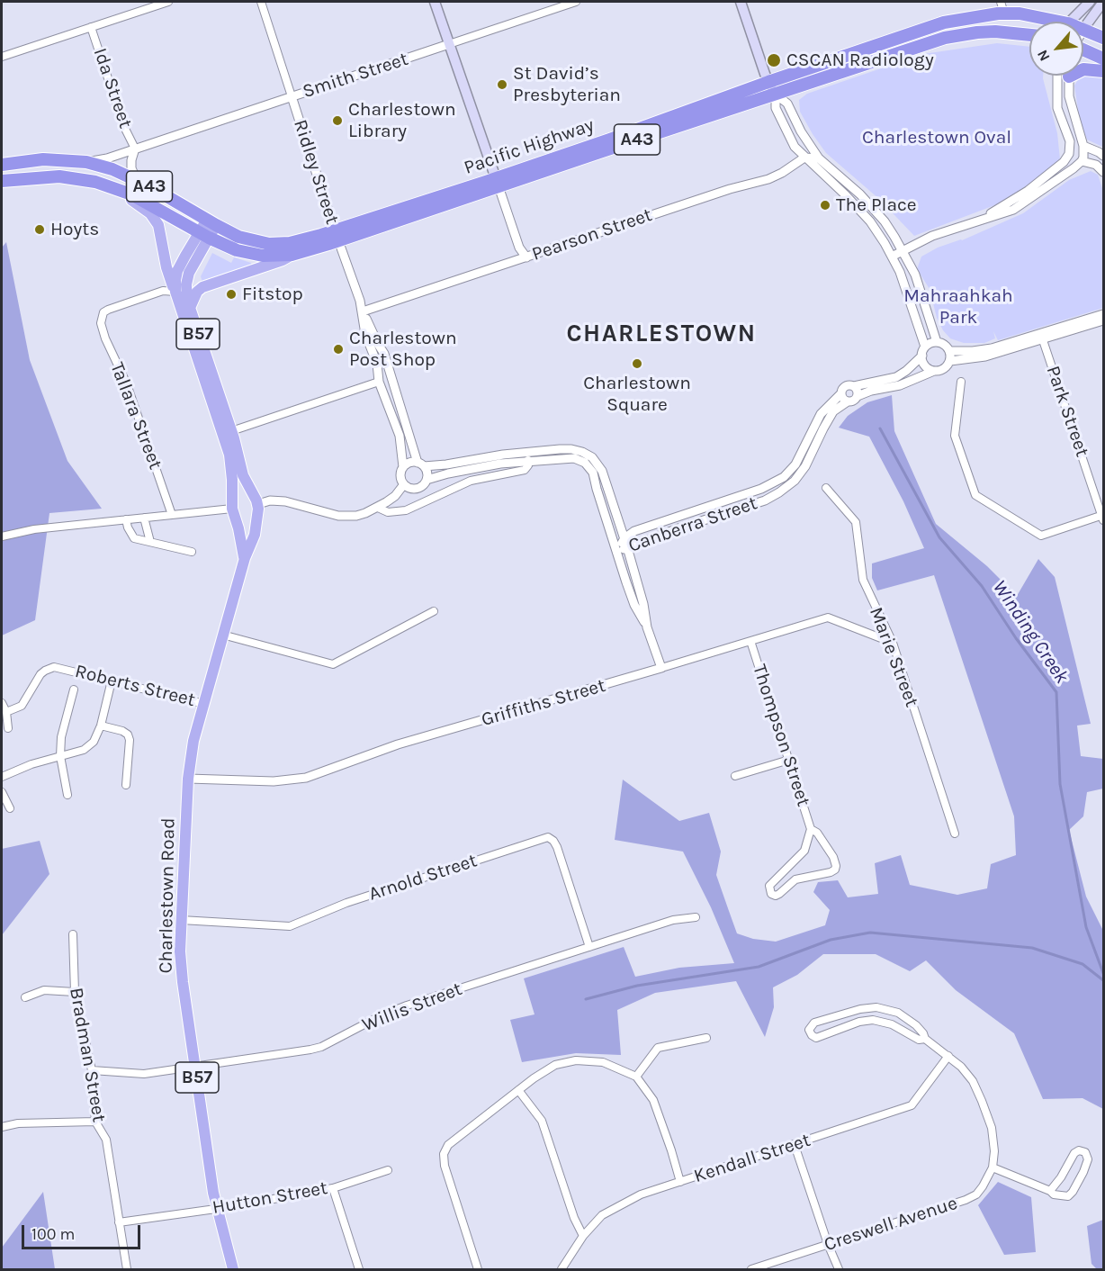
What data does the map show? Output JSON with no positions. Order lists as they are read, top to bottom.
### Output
{
  "streets": {
    "highway": ["A43", "Pacific Highway"],
    "main road": ["B57", "Charlestown Road"],
    "street": [
      "Smith Street",
      "Ida Street",
      "Ridley Street",
      "Pearson Street",
      "Park Street",
      "Tallara Street",
      "Canberra Street",
      "Marie Street",
      "Roberts Street",
      "Griffiths Street",
      "Thompson Street",
      "Arnold Street",
      "Willis Street",
      "Bradman Street",
      "Kendall Street",
      "Hutton Street",
      "Creswell Avenue"
    ]
  },
  "crossings": [
    ["Smith Street", "Ida Street"],
    ["Smith Street", "Pacific Highway"],
    ["Smith Street", "Ridley Street"],
    ["Pacific Highway", "Ridley Street"],
    ["Pacific Highway", "Charlestown Road"],
    ["Ridley Street", "Pearson Street"],
    ["Tallara Street", "Charlestown Road"],
    ["Marie Street", "Griffiths Street"],
    ["Roberts Street", "Charlestown Road"],
    ["Griffiths Street", "Thompson Street"],
    ["Griffiths Street", "Charlestown Road"],
    ["Arnold Street", "Charlestown Road"],
    ["Arnold Street", "Willis Street"],
    ["Charlestown Road", "Willis Street"],
    ["Charlestown Road", "Hutton Street"],
    ["Willis Street", "Bradman Street"],
    ["Bradman Street", "Hutton Street"],
    ["Kendall Street", "Creswell Avenue"]
  ],
  "districts": ["CHARLESTOWN"],
  "water": ["Winding Creek"],
  "parks": ["Charlestown Oval", "Mahraahkah Park"],
  "places": [
    "CSCAN Radiology",
    "St David’s Presbyterian",
    "Charlestown Library",
    "The Place",
    "Hoyts",
    "Fitstop",
    "Charlestown Post Shop",
    "Charlestown Square"
  ],
  "scale_bar": "100 m",
  "north": "bottom left"
}
